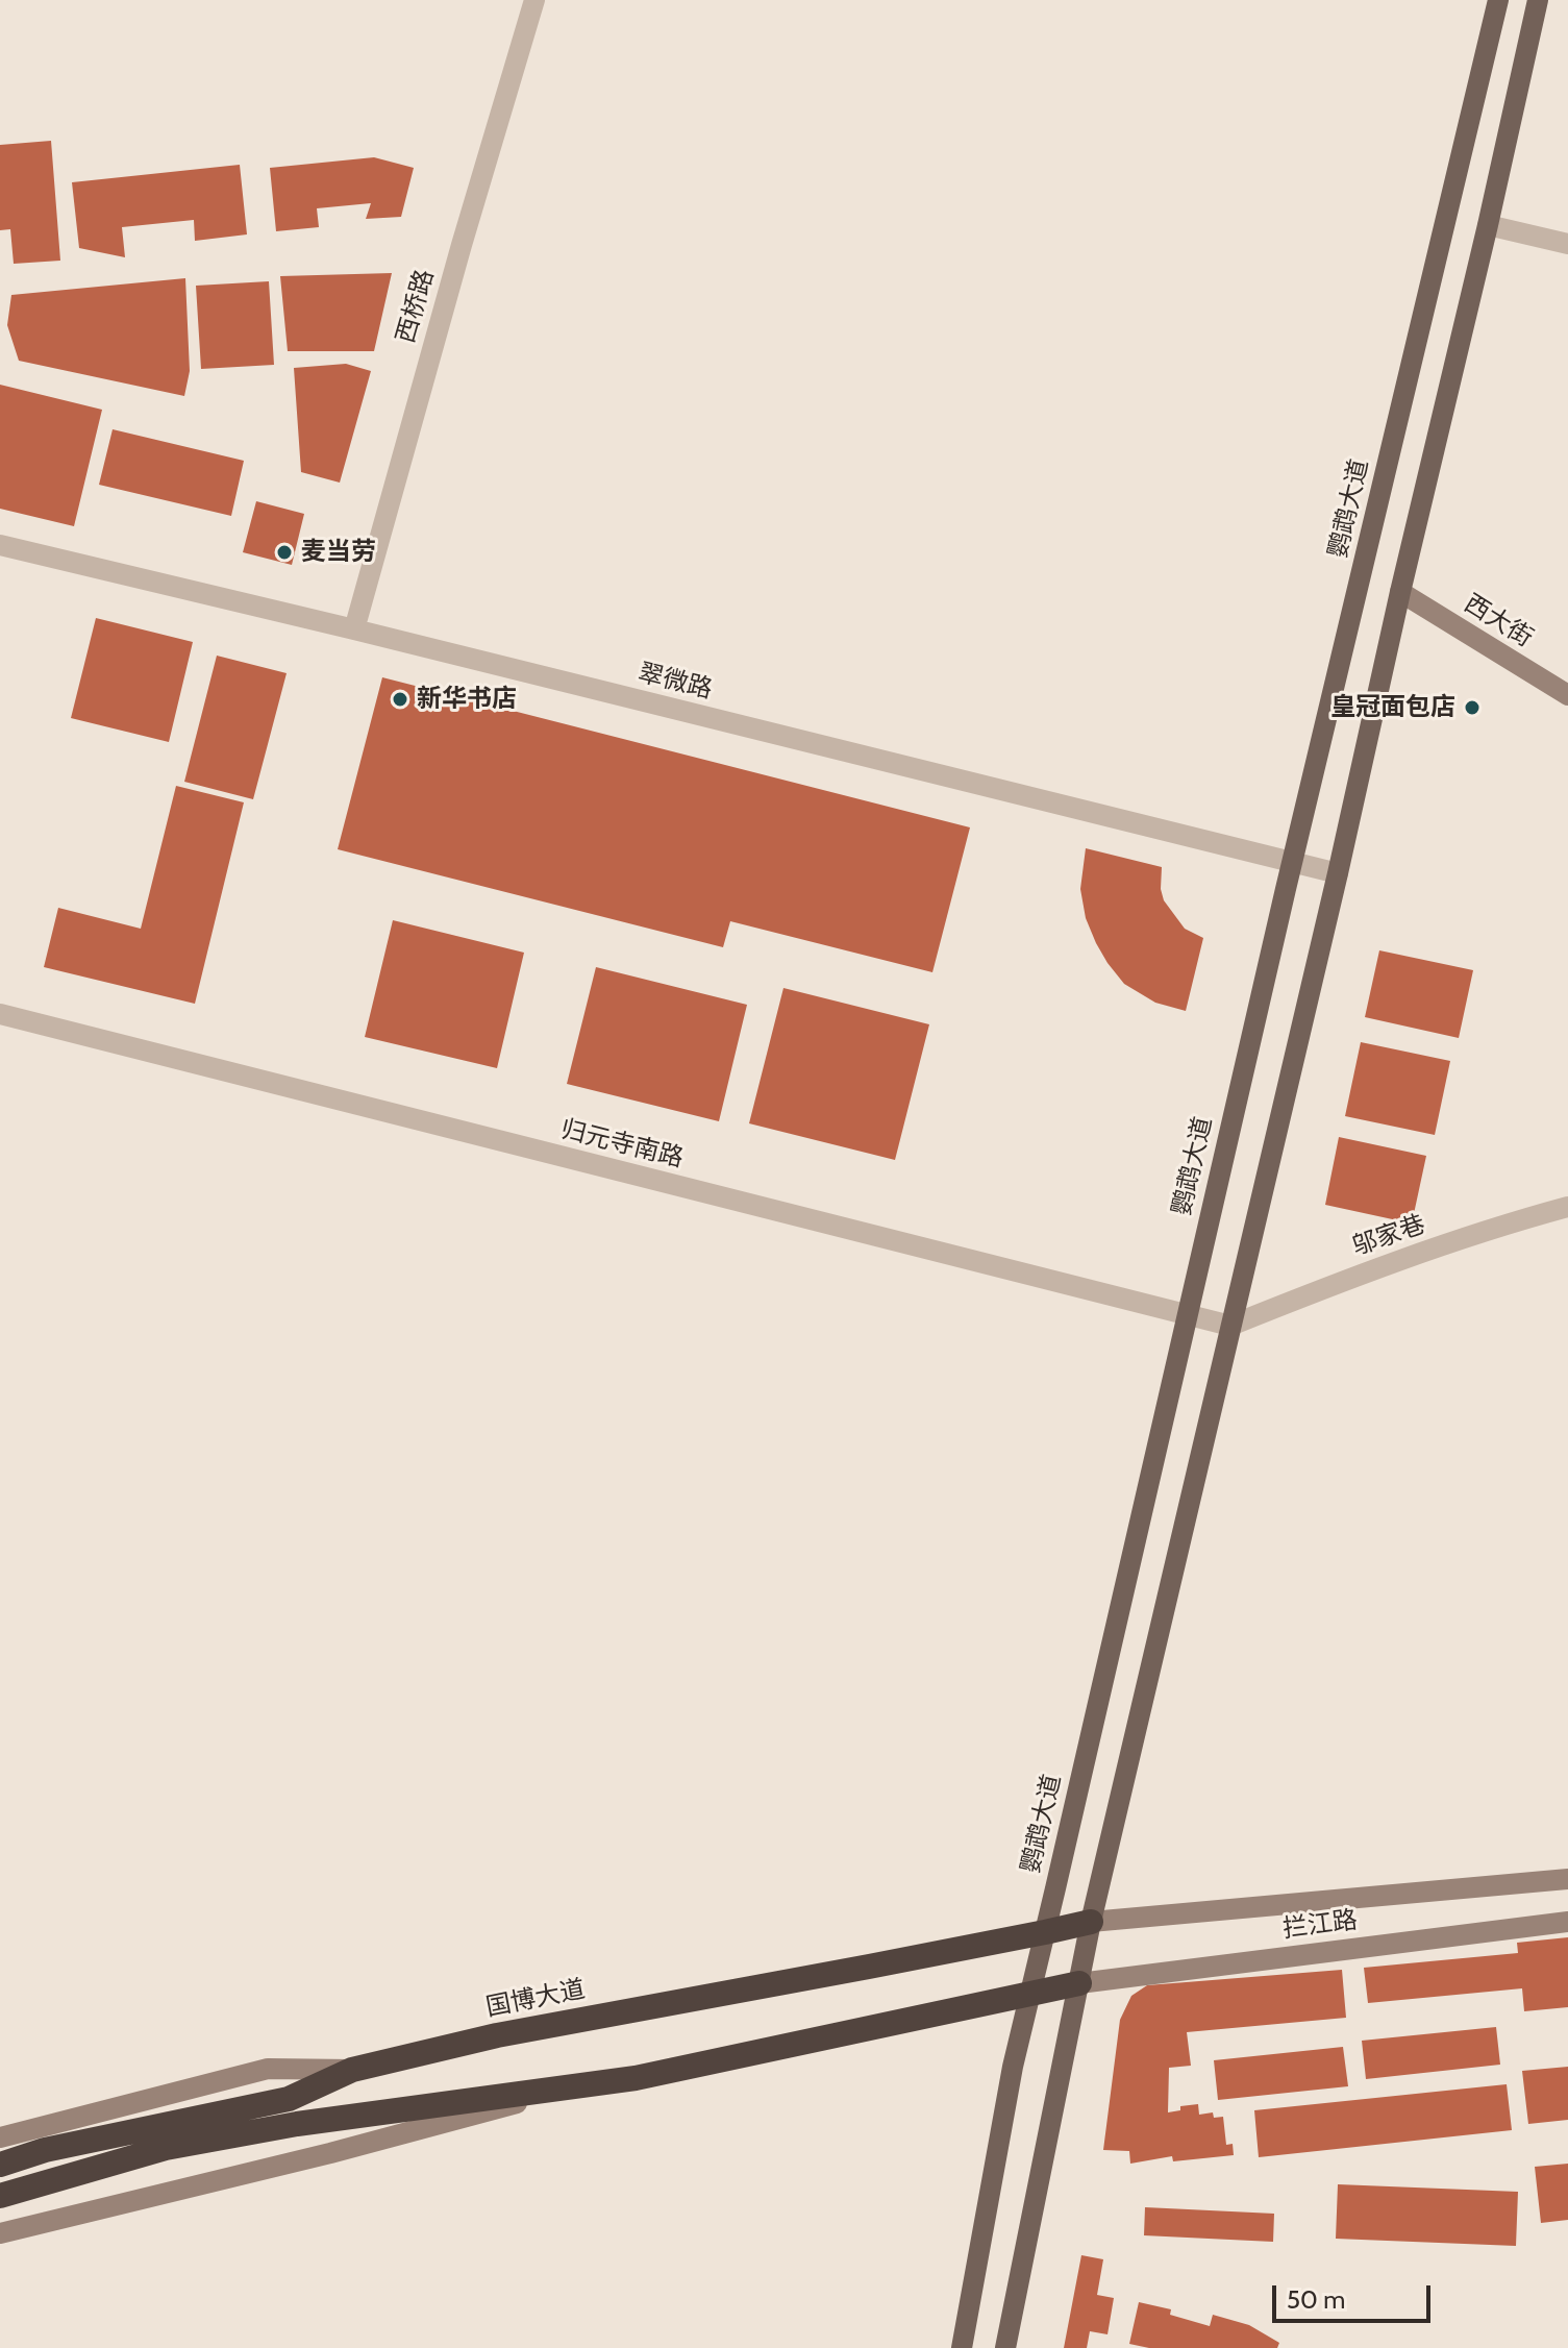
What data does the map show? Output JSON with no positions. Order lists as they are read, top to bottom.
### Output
{
  "streets": {
    "highway": ["国博大道"],
    "main road": ["鹦鹉大道"],
    "street": [
      "西桥路",
      "西大街",
      "翠微路",
      "归元寺南路",
      "邬家巷",
      "拦江路"
    ]
  },
  "crossings": [
    ["西桥路", "翠微路"],
    ["鹦鹉大道", "翠微路"],
    ["鹦鹉大道", "归元寺南路"],
    ["鹦鹉大道", "国博大道"],
    ["归元寺南路", "邬家巷"],
    ["拦江路", "国博大道"]
  ],
  "places": ["麦当劳", "新华书店", "皇冠面包店"],
  "scale_bar": "50 m"
}
